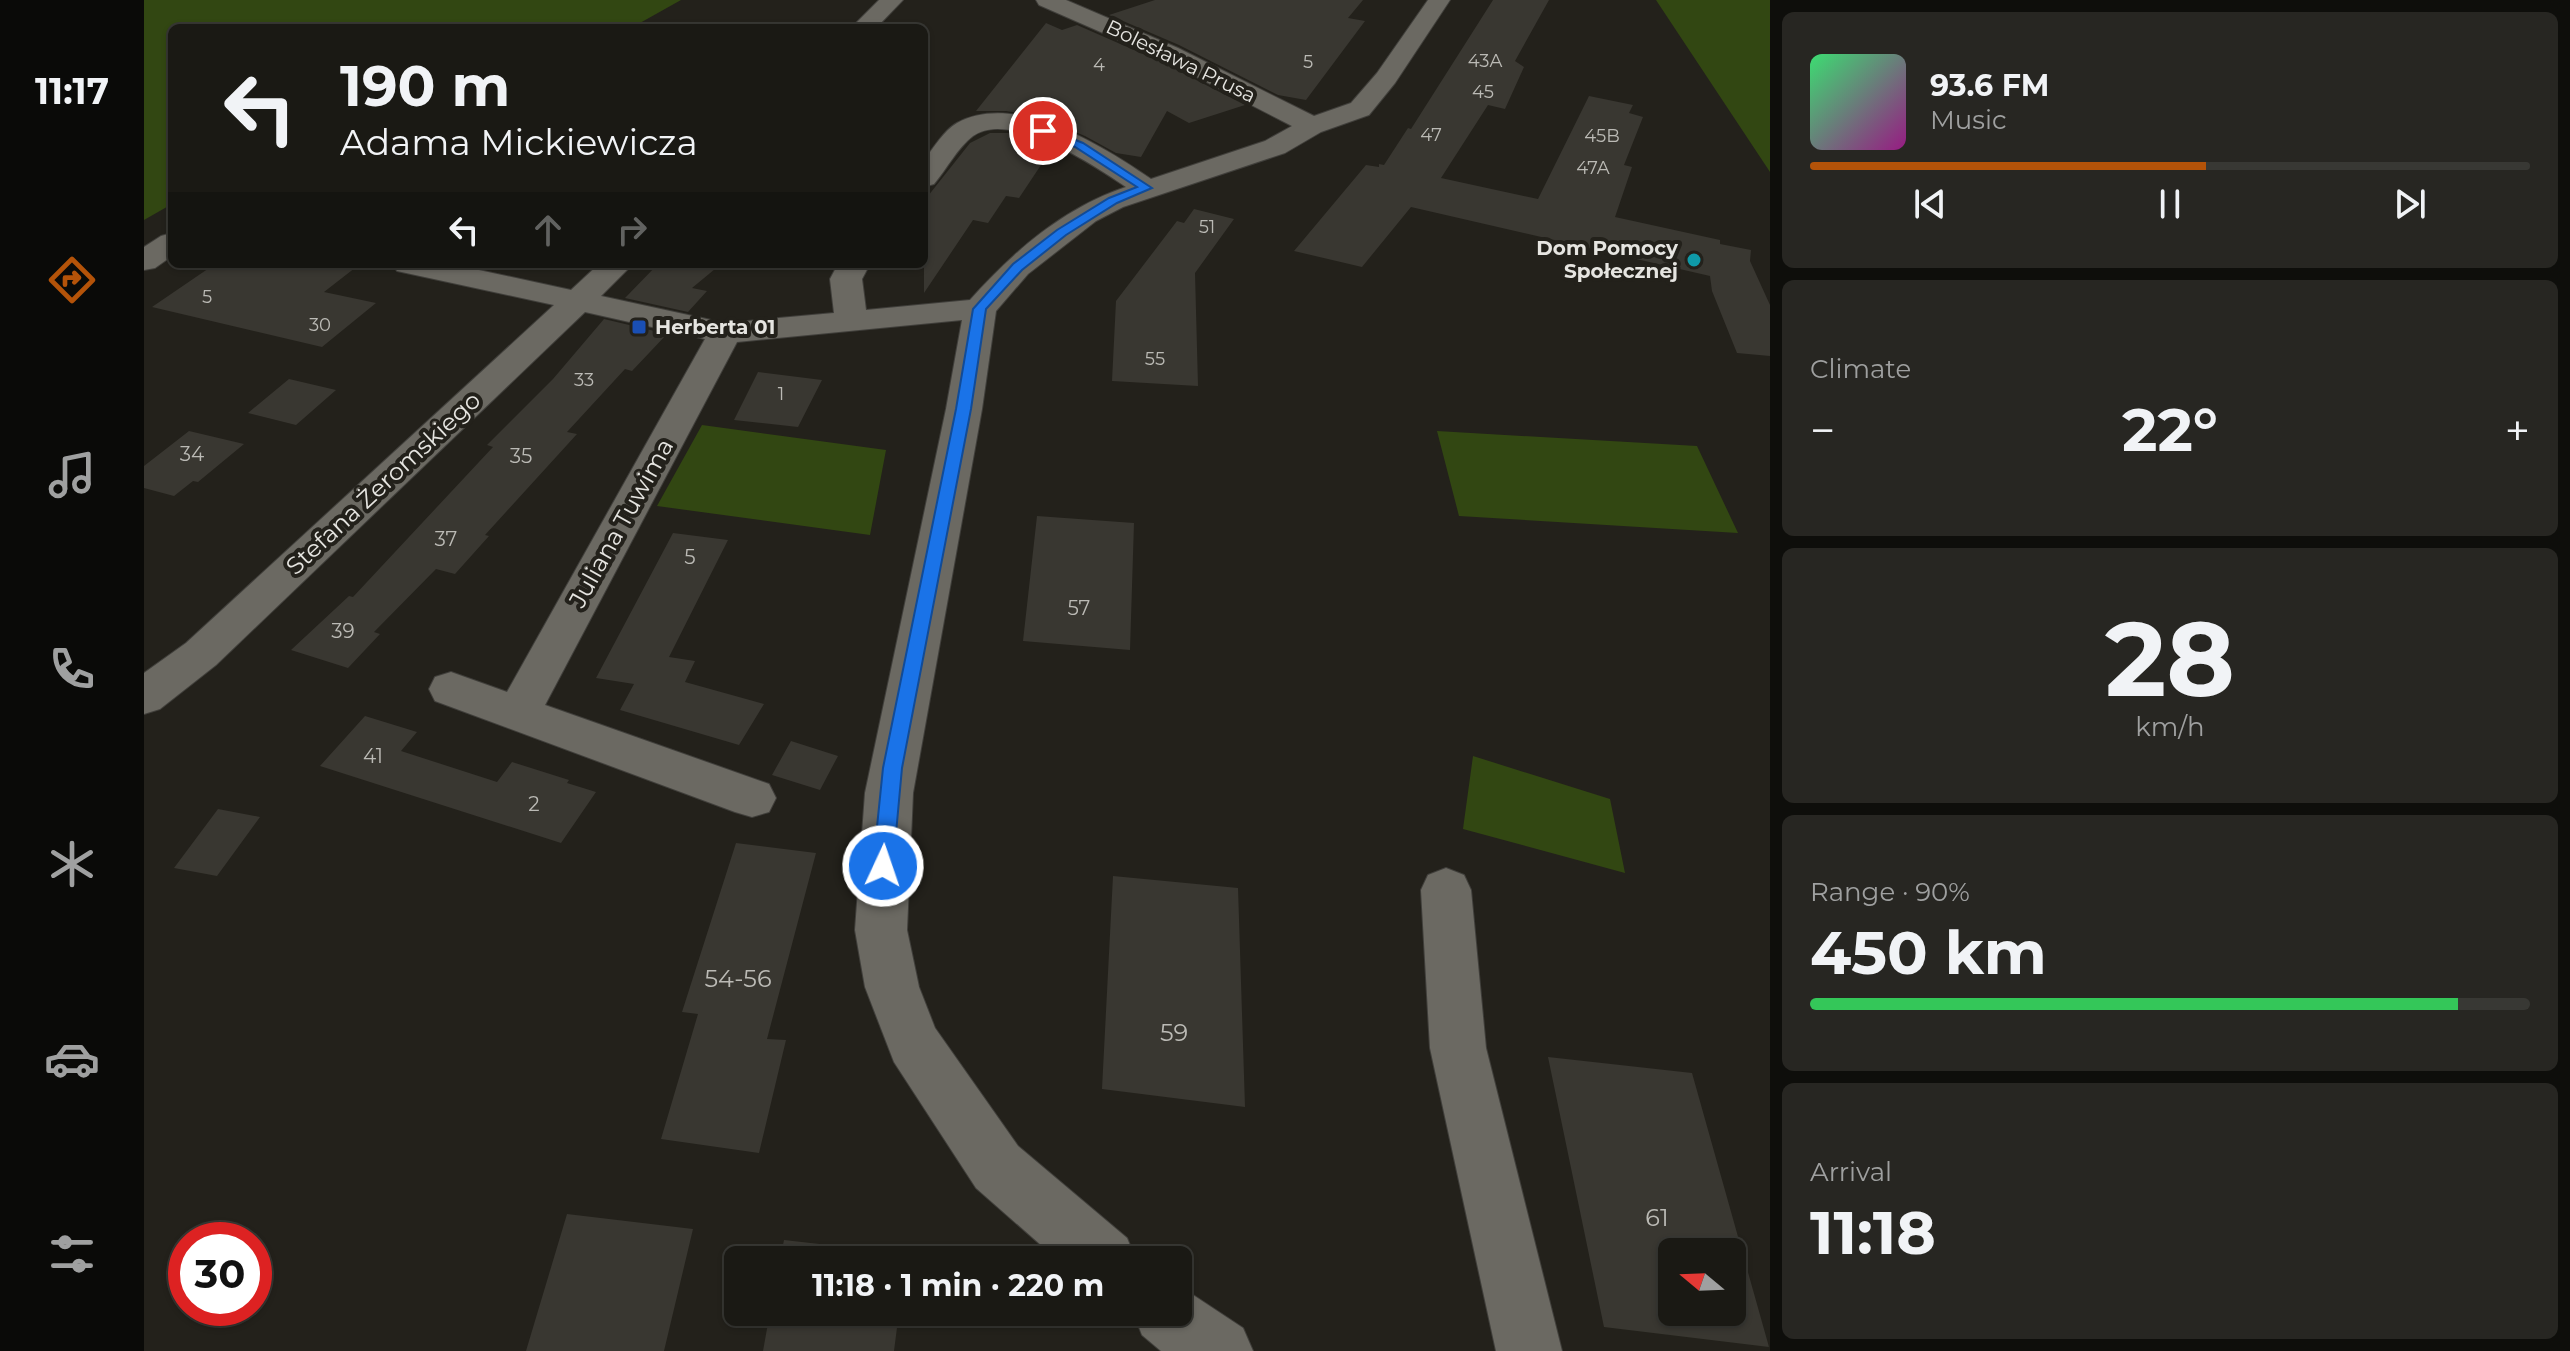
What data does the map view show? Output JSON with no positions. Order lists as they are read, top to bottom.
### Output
{
  "streets": {
    "street": ["Bolesława Prusa", "Stefana Żeromskiego", "Juliana Tuwima"]
  },
  "places": {
    "other": ["Dom Pomocy Społecznej"],
    "transit": ["Herberta 01"]
  },
  "house_numbers": [
    "43A",
    "5",
    "4",
    "45",
    "47",
    "45B",
    "47A",
    "51",
    "5",
    "30",
    "55",
    "33",
    "1",
    "34",
    "35",
    "37",
    "5",
    "57",
    "39",
    "41",
    "2",
    "54-56",
    "59",
    "61"
  ],
  "north": "left",
  "page": {
    "tabs": "11:17",
    "turn": ["190 m", "Adama Mickiewicza"],
    "song": ["93.6 FM", "Music"],
    "tile": [
      "Climate",
      ["28", "km/h"],
      ["Range · 90%", "450 km"],
      ["Arrival", "11:18"]
    ],
    "heat": ["−", "22°", "+"],
    "limit": "30",
    "trip": "11:18 · 1 min · 220 m"
  }
}
